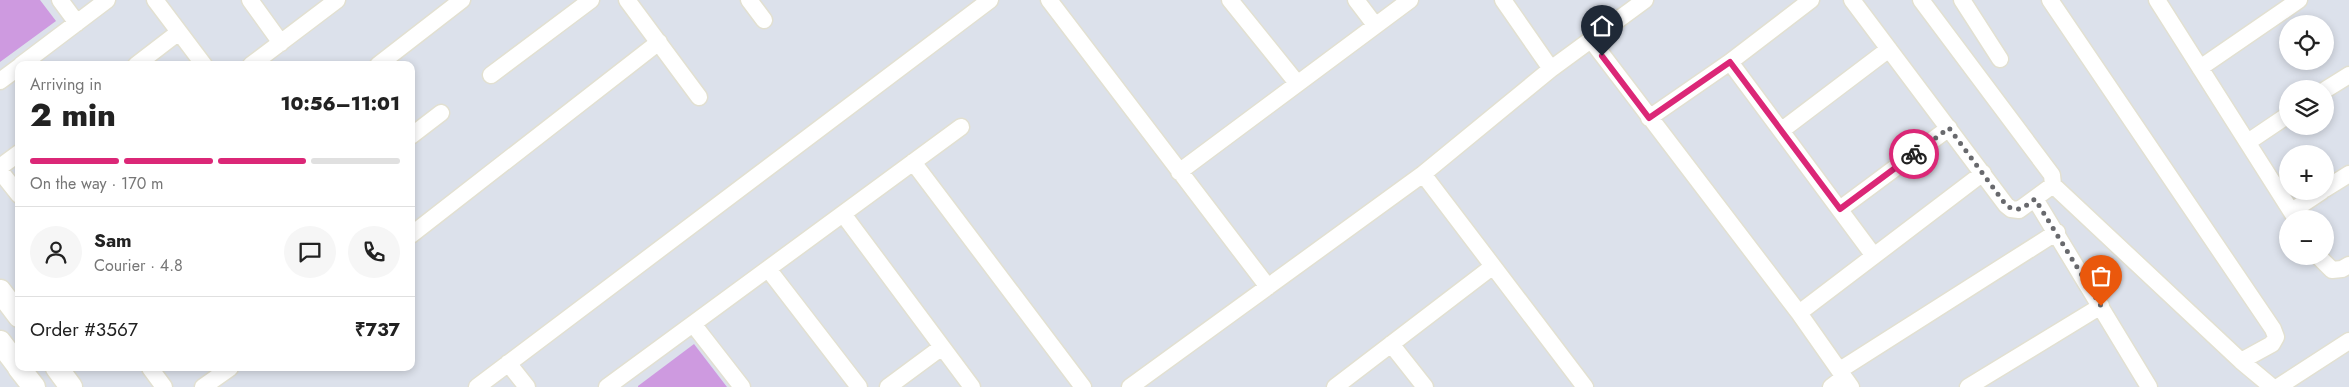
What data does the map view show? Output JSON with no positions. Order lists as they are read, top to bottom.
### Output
{
  "page": {
    "map_buttons": ["+", "−"],
    "heading": ["2 min", "Arriving in", "10:56–11:01"],
    "panel": [
      "Sam",
      "Courier · 4.8",
      "Order #3567",
      "₹737"
    ],
    "bar": "On the way · 170 m"
  }
}
